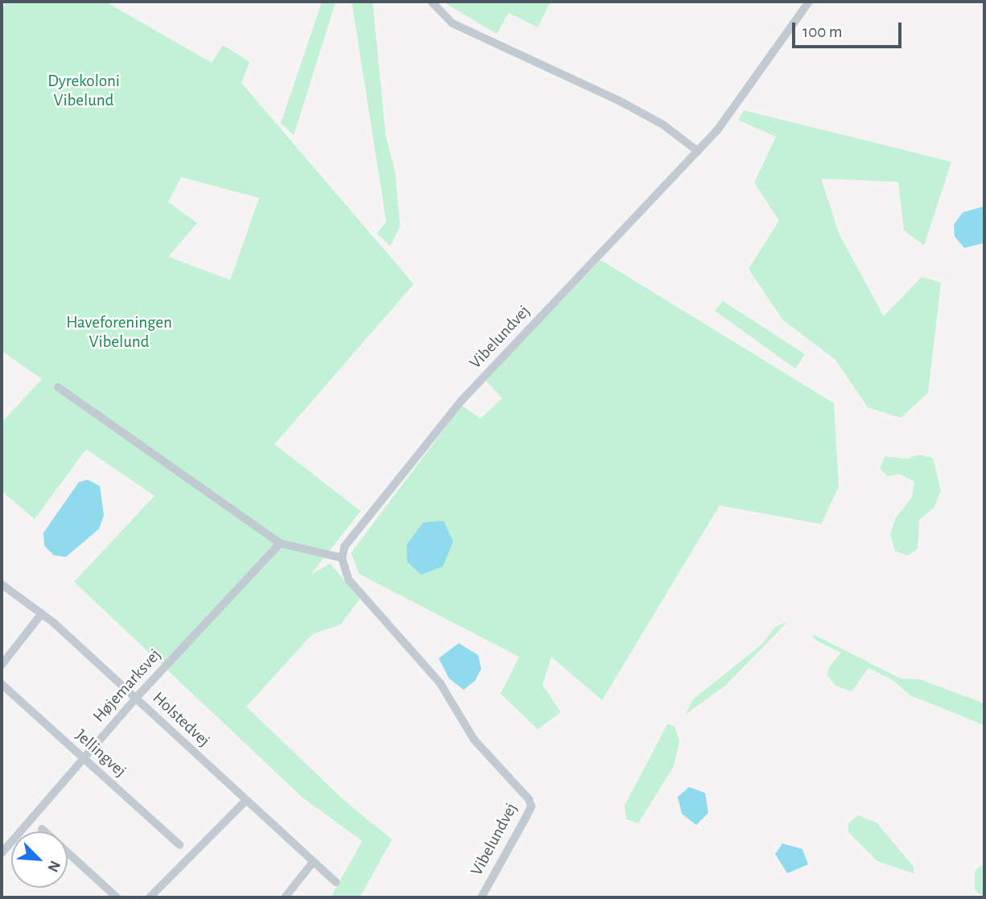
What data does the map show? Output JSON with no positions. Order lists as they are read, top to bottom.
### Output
{
  "streets": {
    "street": [
      "Vibelundvej",
      "Højemarksvej",
      "Holstedvej",
      "Jellingvej"
    ]
  },
  "crossings": [
    ["Højemarksvej", "Holstedvej"],
    ["Højemarksvej", "Jellingvej"]
  ],
  "parks": ["Dyrekoloni Vibelund", "Haveforeningen Vibelund"],
  "scale_bar": "100 m",
  "north": "bottom right"
}
